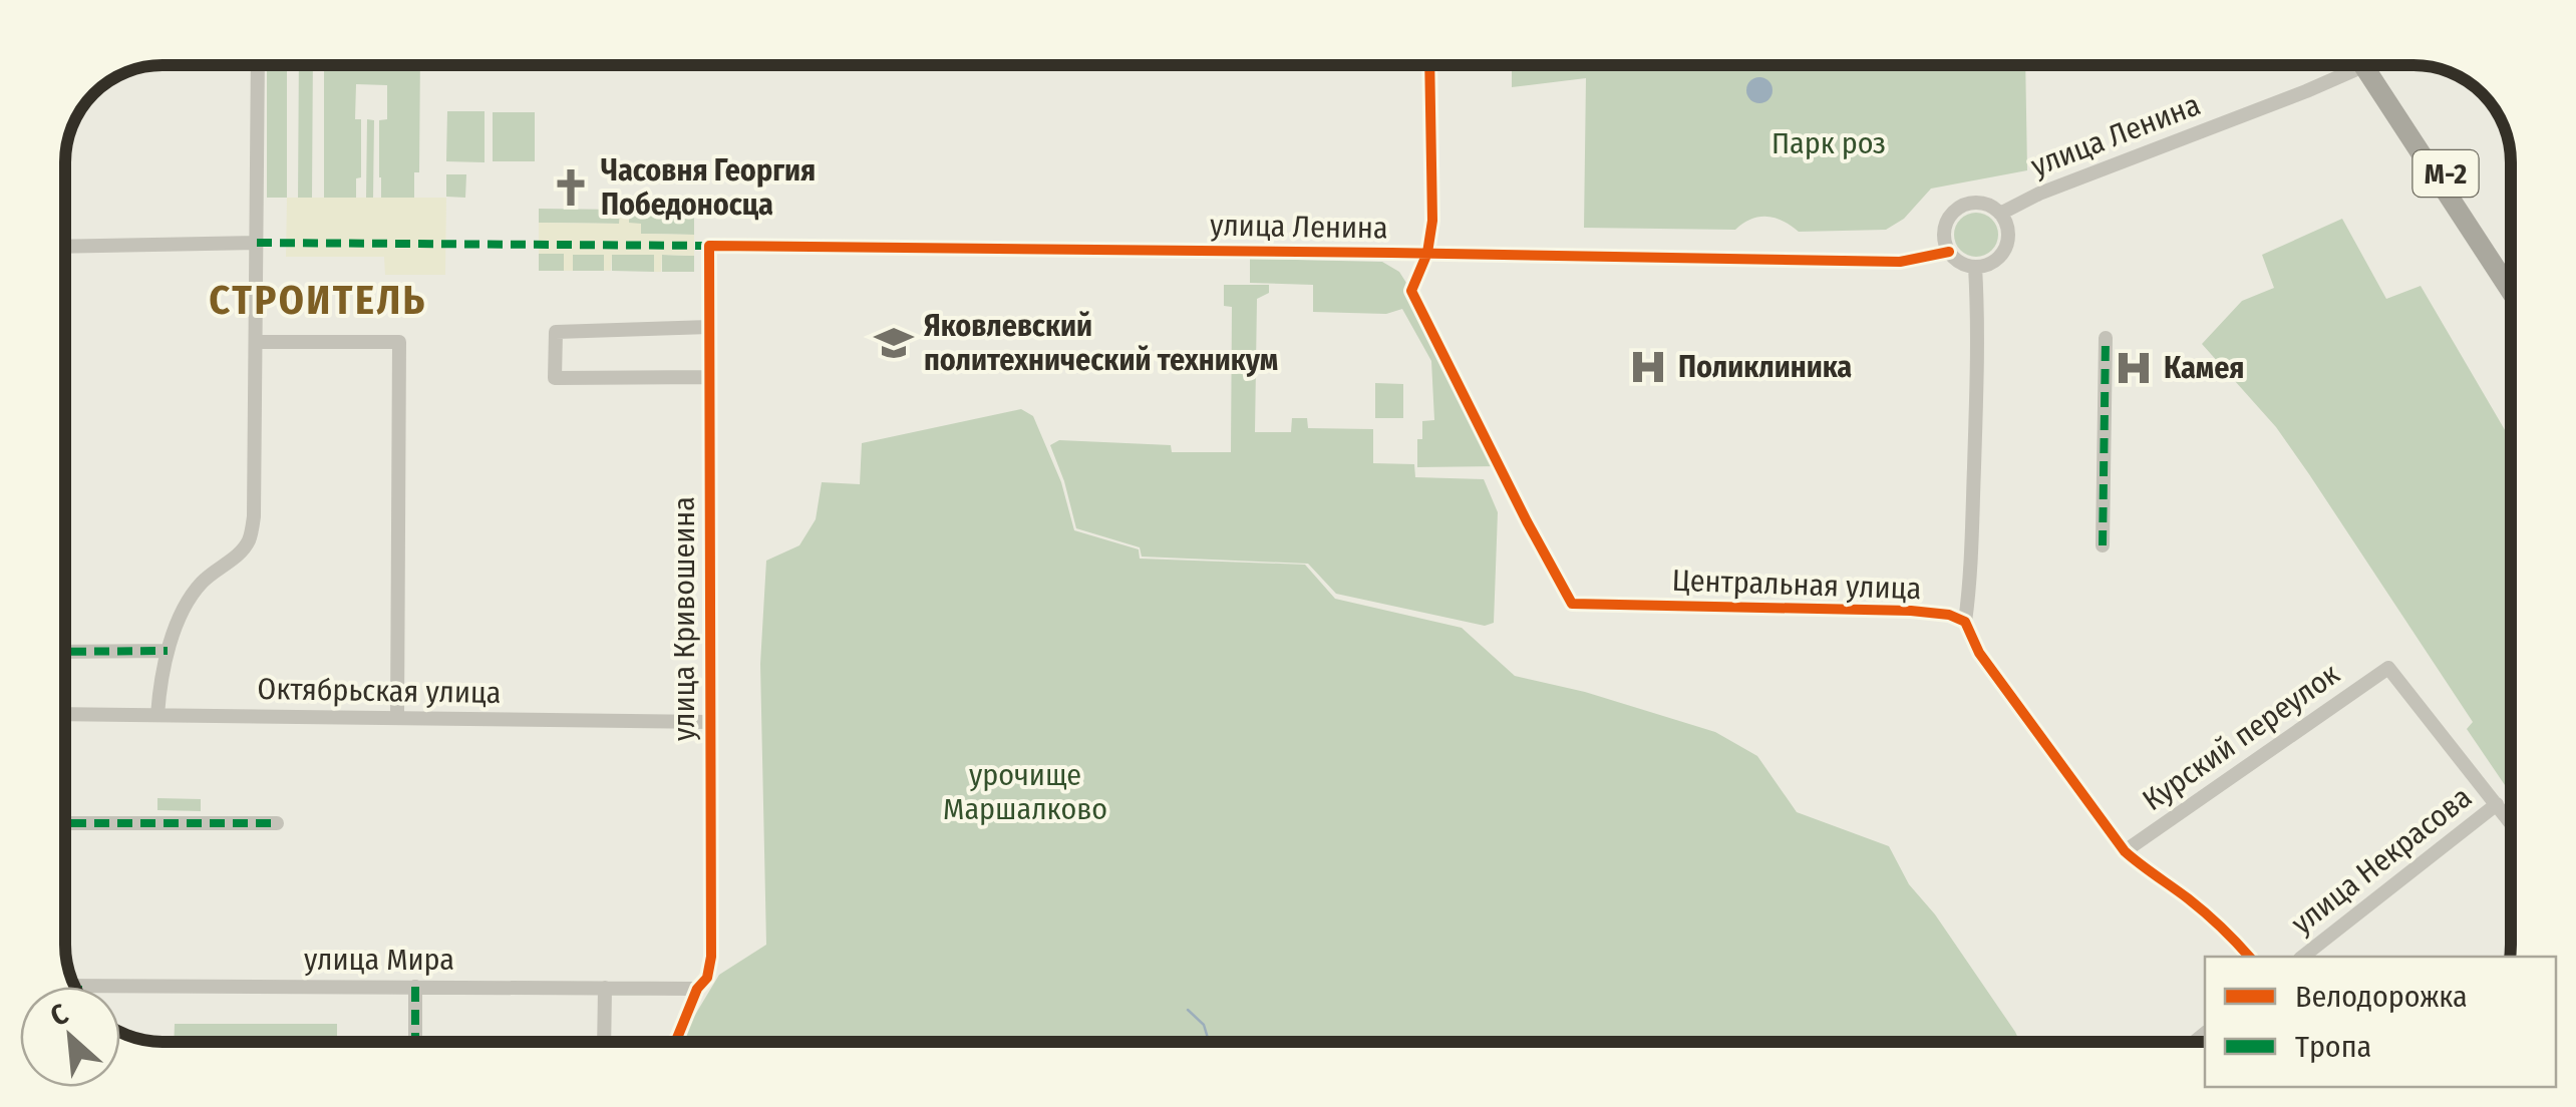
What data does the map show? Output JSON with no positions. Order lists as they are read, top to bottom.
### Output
{
  "streets": {
    "highway": ["М-2"],
    "street": [
      "улица Ленина",
      "Центральная улица",
      "улица Кривошеина",
      "Октябрьская улица",
      "Курский переулок",
      "улица Некрасова",
      "улица Мира"
    ]
  },
  "crossings": [
    ["улица Ленина", "Центральная улица"],
    ["улица Ленина", "улица Кривошеина"],
    ["улица Кривошеина", "Октябрьская улица"],
    ["улица Кривошеина", "улица Мира"],
    ["Курский переулок", "улица Некрасова"]
  ],
  "districts": ["СТРОИТЕЛЬ"],
  "parks": ["Парк роз", "урочище Маршалково"],
  "places": {
    "church": ["Часовня Георгия Победоносца"],
    "school or university": ["Яковлевский политехнический техникум"],
    "hospital": ["Поликлиника", "Камея"]
  },
  "legend": ["Велодорожка", "Тропа"],
  "north": "top left"
}
